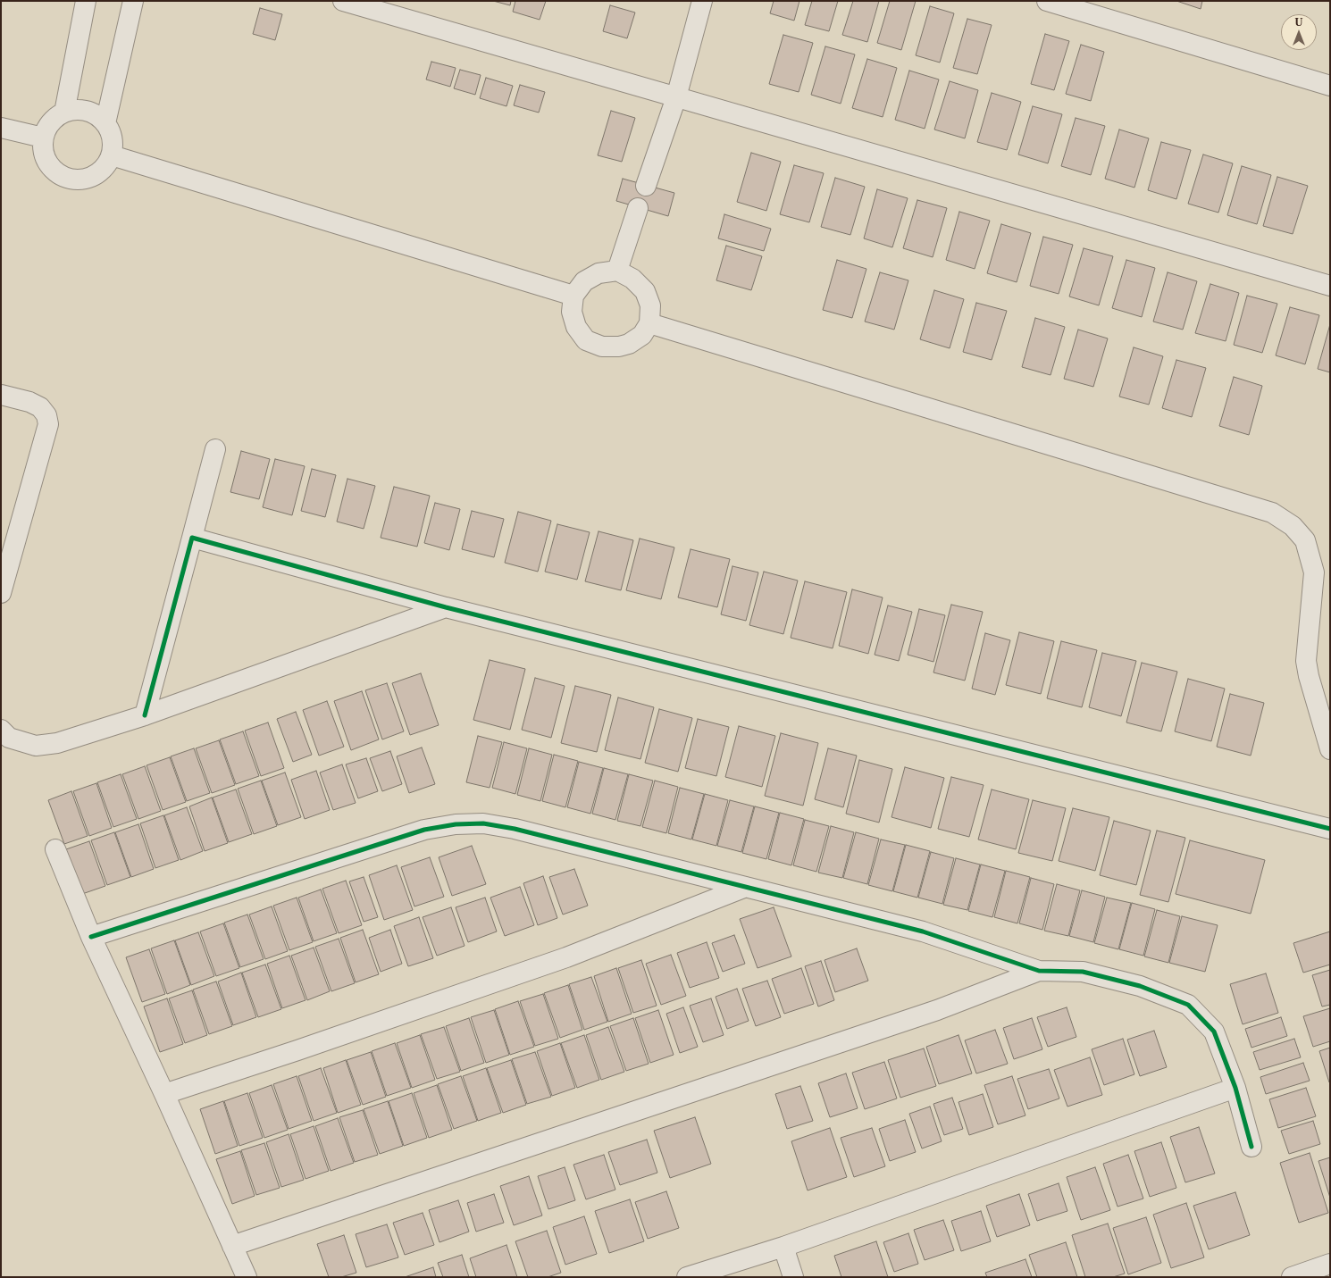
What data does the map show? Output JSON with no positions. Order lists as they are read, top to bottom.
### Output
{
  "north": "top"
}
